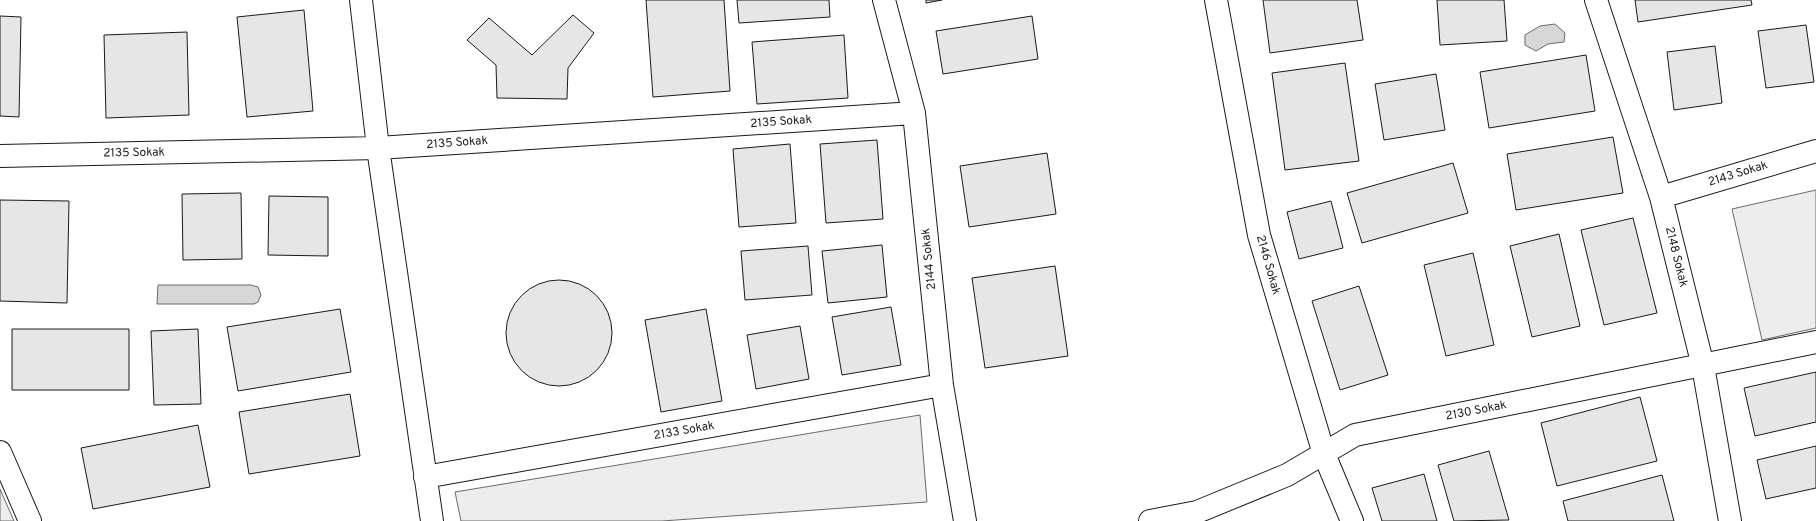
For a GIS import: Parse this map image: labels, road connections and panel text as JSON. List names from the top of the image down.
{
  "streets": {
    "street": [
      "2135 Sokak",
      "2143 Sokak",
      "2148 Sokak",
      "2144 Sokak",
      "2146 Sokak",
      "2130 Sokak",
      "2133 Sokak"
    ]
  },
  "crossings": [
    ["2135 Sokak", "2144 Sokak"],
    ["2143 Sokak", "2148 Sokak"],
    ["2148 Sokak", "2130 Sokak"],
    ["2144 Sokak", "2133 Sokak"],
    ["2146 Sokak", "2130 Sokak"]
  ]
}
